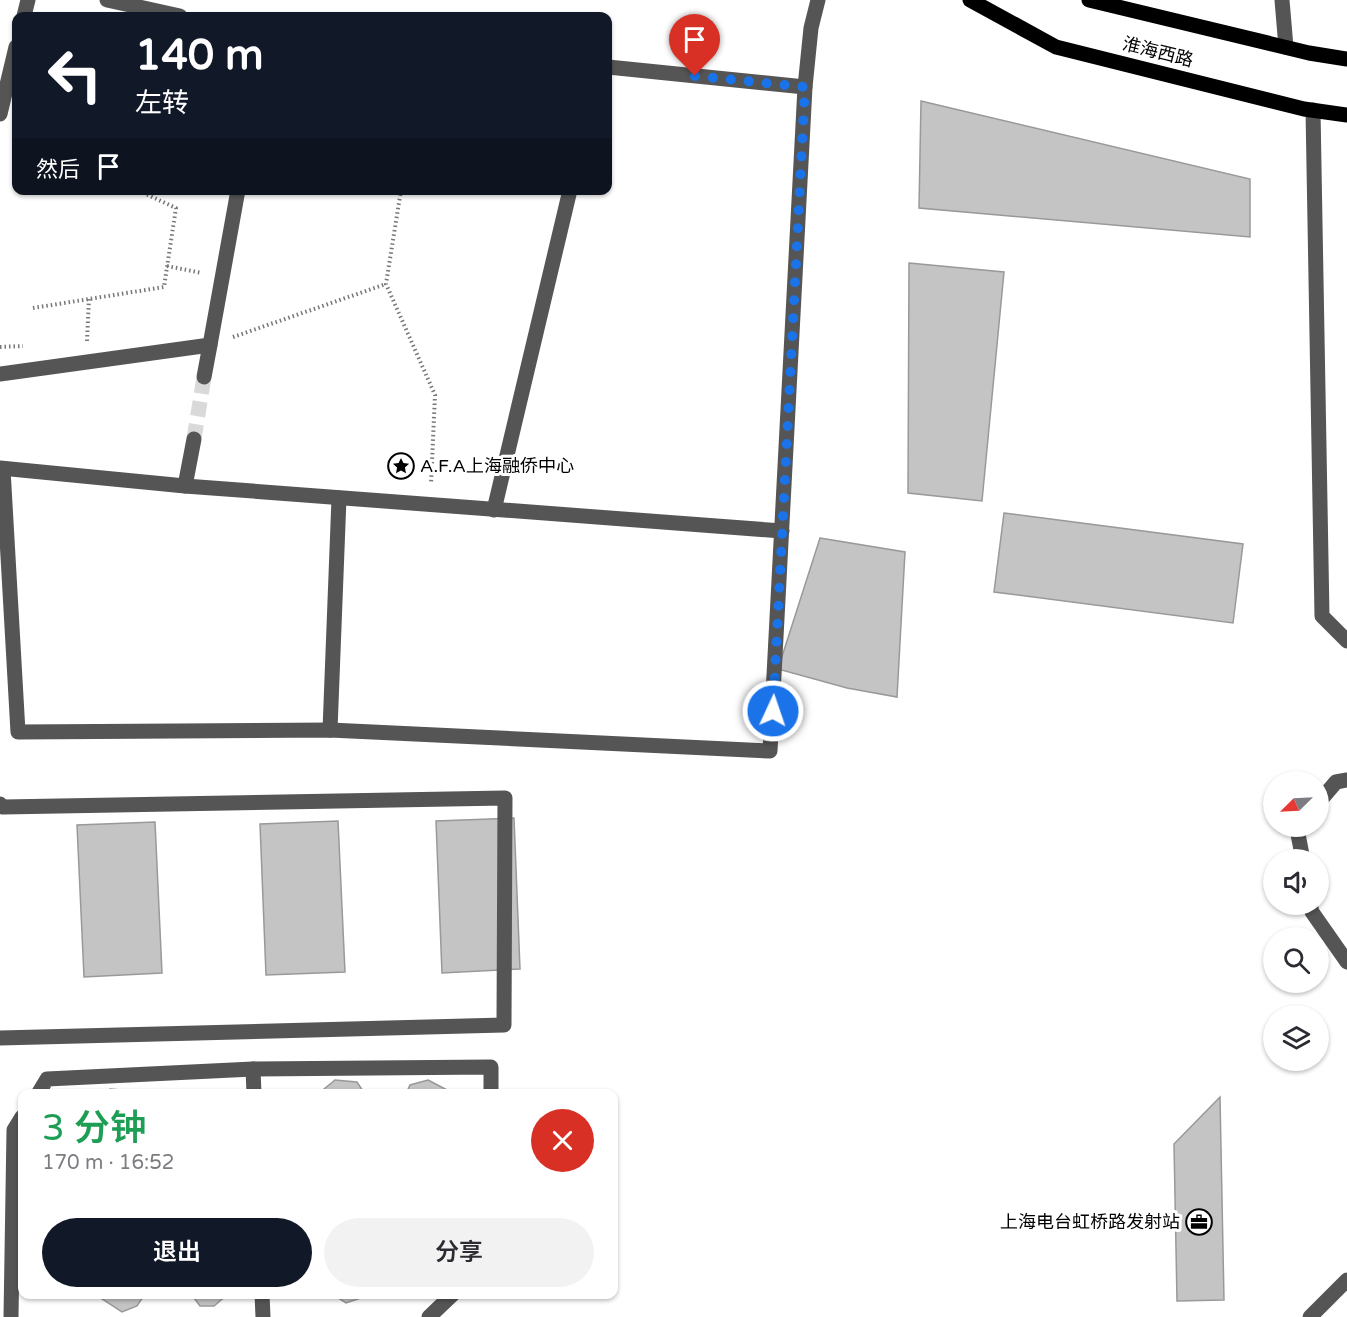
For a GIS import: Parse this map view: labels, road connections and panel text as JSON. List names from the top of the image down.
{
  "streets": {
    "main road": ["淮海西路"]
  },
  "places": {
    "place": ["A.F.A上海融侨中心"],
    "office": ["上海电台虹桥路发射站"]
  },
  "north": "bottom left",
  "page": {
    "turn": ["140 m", "左转"],
    "then": "然后",
    "heading": ["3 分钟", "170 m · 16:52"],
    "buttons": ["退出", "分享"]
  }
}
